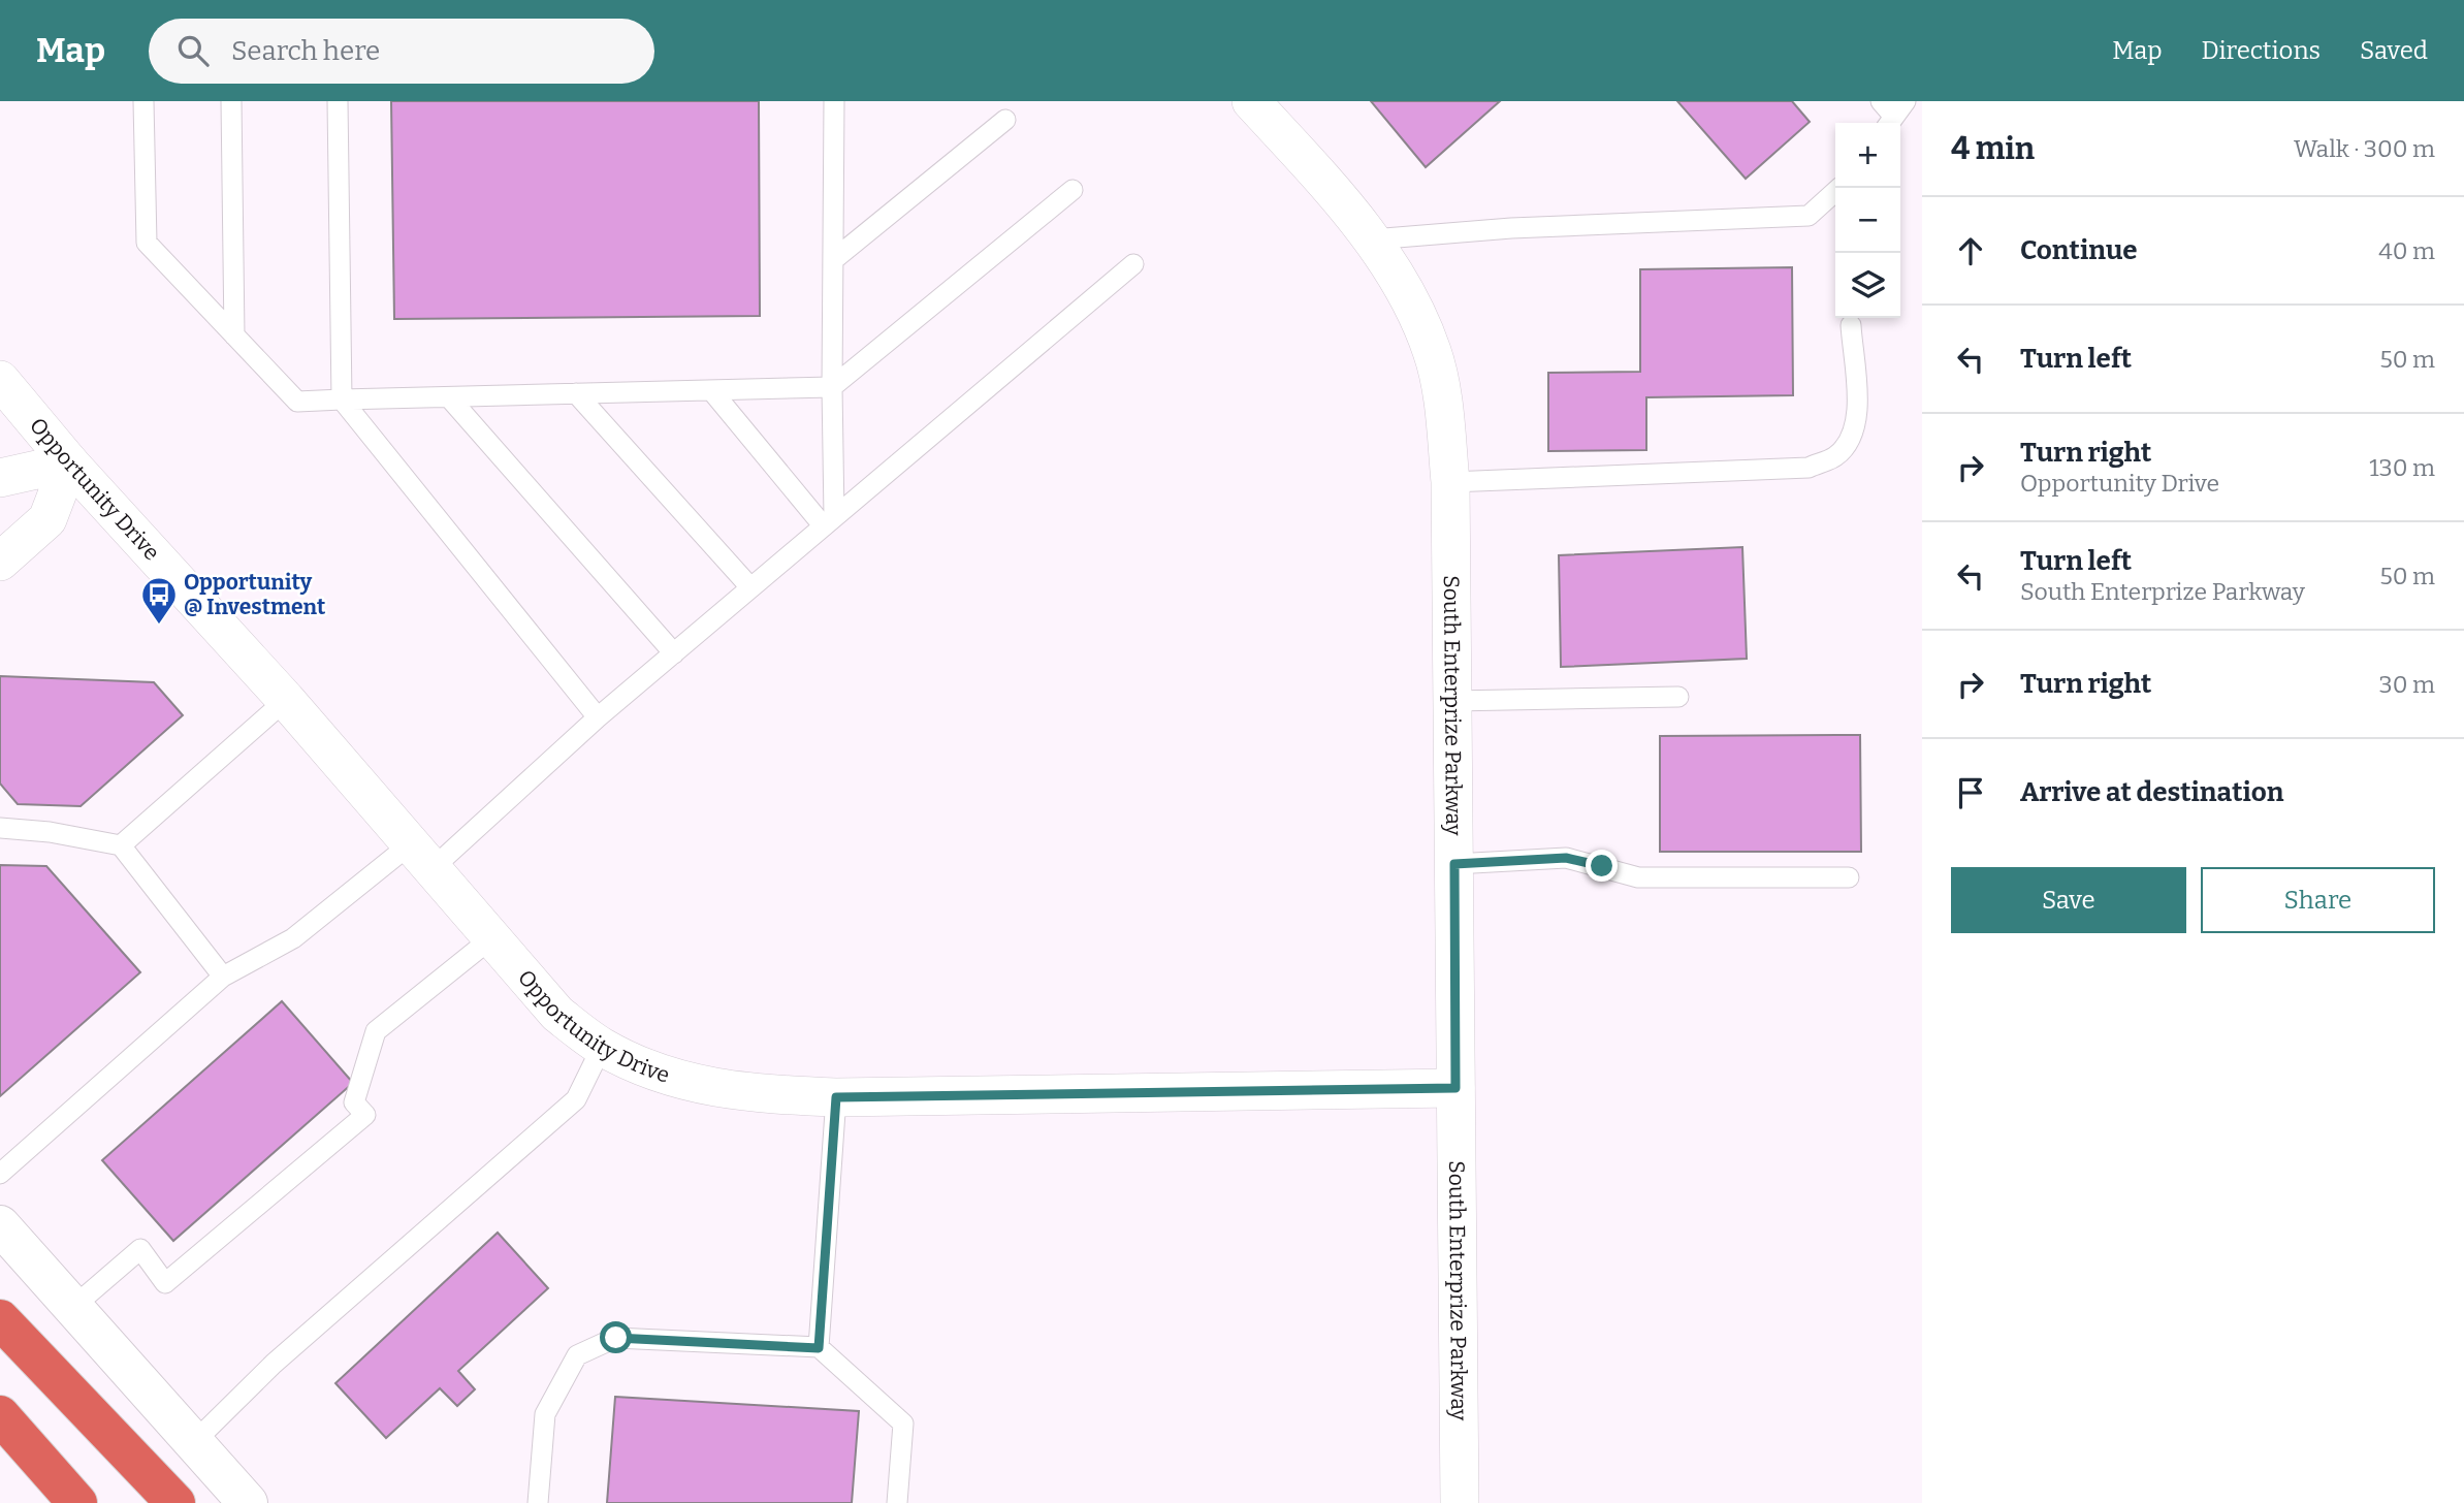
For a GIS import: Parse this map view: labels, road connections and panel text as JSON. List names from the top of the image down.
{
  "streets": {
    "street": ["Opportunity Drive", "South Enterprize Parkway"]
  },
  "crossings": [
    ["Opportunity Drive", "South Enterprize Parkway"]
  ],
  "places": {
    "bus stop": ["Opportunity @ Investment"]
  },
  "page": {
    "header": "Map",
    "search": "Search here",
    "nav": ["Map", "Directions", "Saved"],
    "heading": ["4 min", "Walk · 300 m"],
    "map_buttons": ["+", "−"],
    "list": [
      ["Continue", "40 m"],
      ["Turn left", "50 m"],
      ["Turn right", "Opportunity Drive", "130 m"],
      ["Turn left", "South Enterprize Parkway", "50 m"],
      ["Turn right", "30 m"],
      "Arrive at destination"
    ],
    "buttons": ["Save", "Share"]
  }
}
